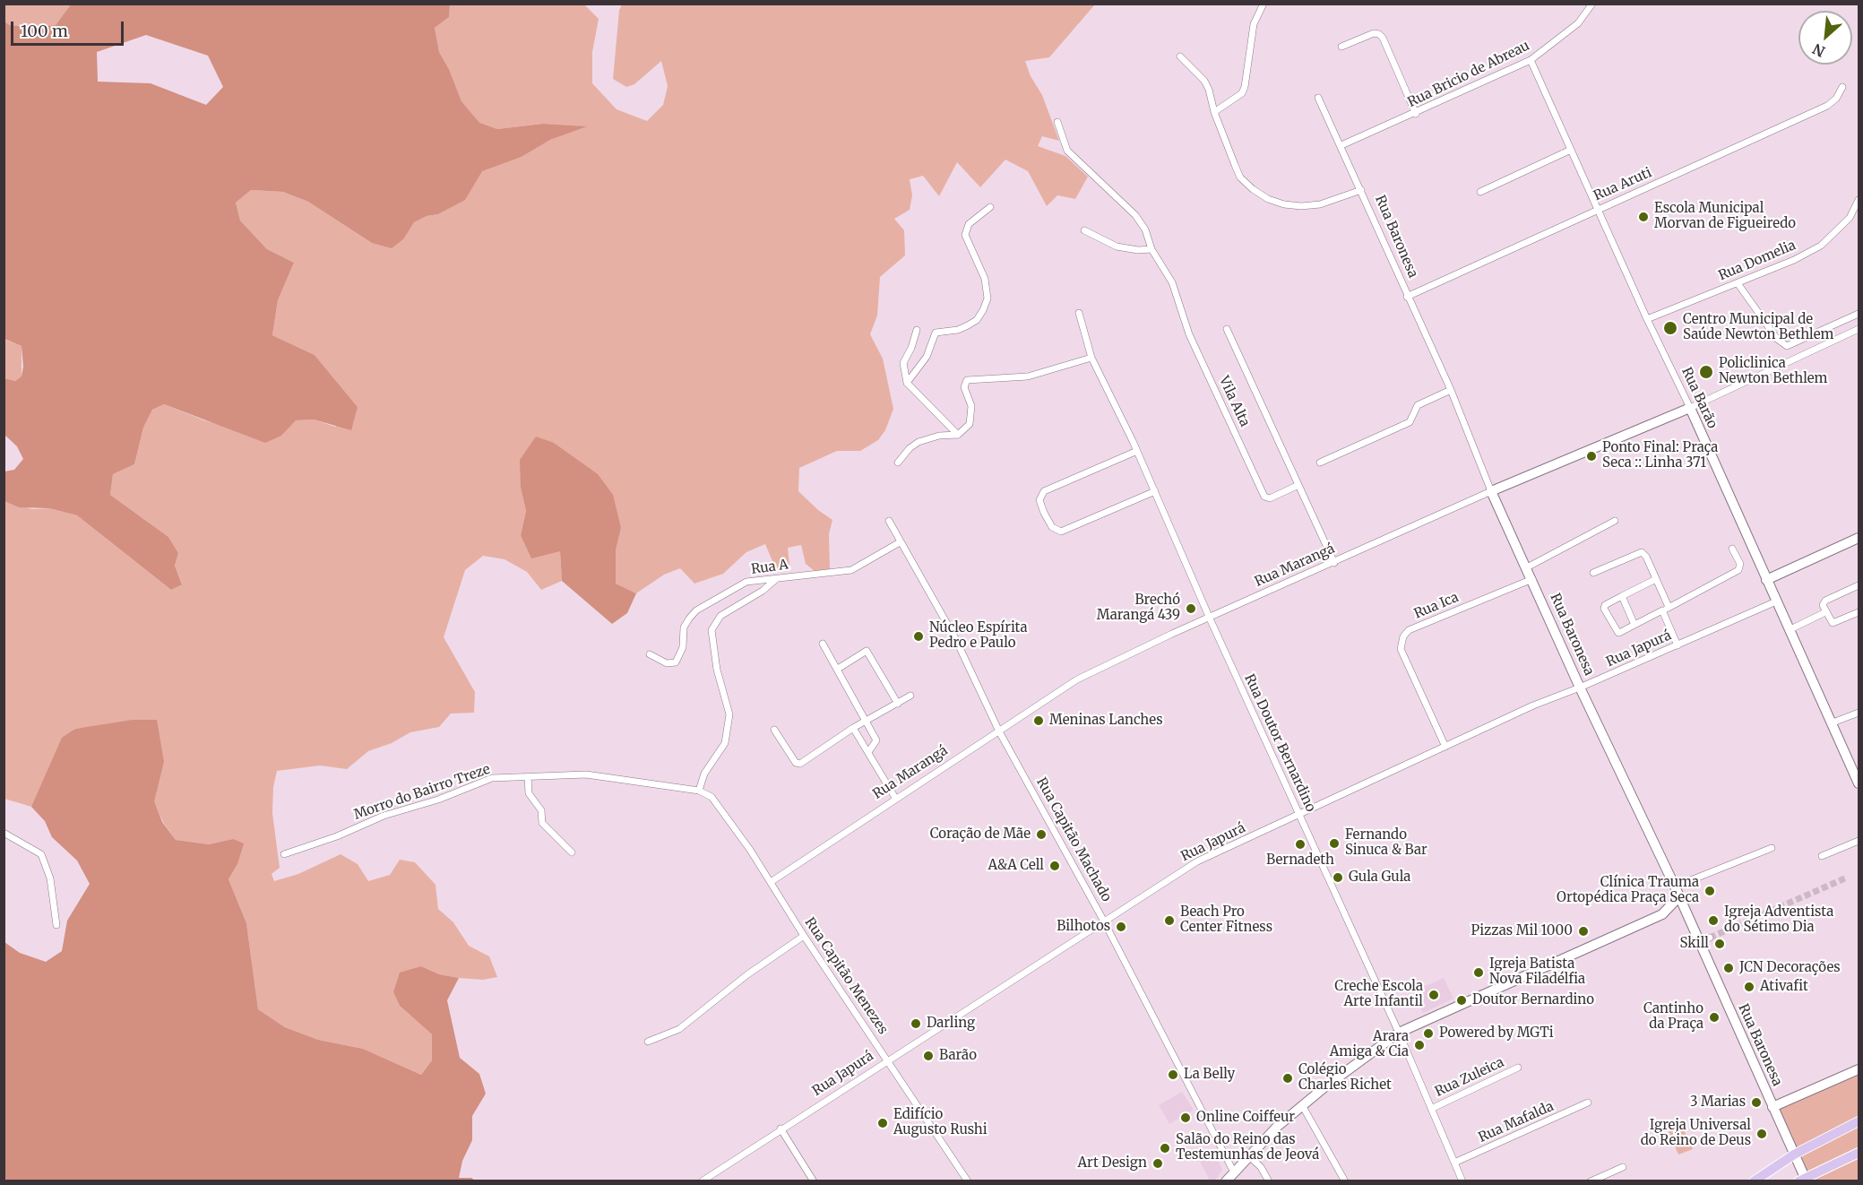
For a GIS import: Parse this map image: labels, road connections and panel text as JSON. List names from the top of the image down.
{
  "streets": {
    "street": [
      "Rua Bricio de Abreau",
      "Rua Aruti",
      "Rua Baronesa",
      "Rua Domelia",
      "Rua Barão",
      "Vila Alta",
      "Rua Marangá",
      "Rua A",
      "Rua Ica",
      "Rua Japurá",
      "Rua Doutor Bernardino",
      "Morro do Bairro Treze",
      "Rua Capitão Machado",
      "Rua Capitão Menezes",
      "Rua Zuleica",
      "Rua Mafalda"
    ]
  },
  "crossings": [
    ["Rua Bricio de Abreau", "Rua Baronesa"],
    ["Rua Bricio de Abreau", "Rua Barão"],
    ["Rua Aruti", "Rua Baronesa"],
    ["Rua Aruti", "Rua Barão"],
    ["Rua Baronesa", "Rua Marangá"],
    ["Rua Baronesa", "Rua Ica"],
    ["Rua Baronesa", "Rua Japurá"],
    ["Rua Domelia", "Rua Barão"],
    ["Rua Barão", "Rua Marangá"],
    ["Rua Barão", "Rua Japurá"],
    ["Vila Alta", "Rua Marangá"],
    ["Rua Marangá", "Rua Doutor Bernardino"],
    ["Rua Marangá", "Rua Capitão Machado"],
    ["Rua Marangá", "Rua Capitão Menezes"],
    ["Rua A", "Rua Capitão Machado"],
    ["Rua Ica", "Rua Japurá"],
    ["Rua Japurá", "Rua Doutor Bernardino"],
    ["Rua Japurá", "Rua Capitão Machado"],
    ["Rua Japurá", "Rua Capitão Menezes"],
    ["Rua Doutor Bernardino", "Rua Zuleica"],
    ["Rua Doutor Bernardino", "Rua Mafalda"],
    ["Morro do Bairro Treze", "Rua Capitão Menezes"]
  ],
  "places": [
    "Escola Municipal Morvan de Figueiredo",
    "Centro Municipal de Saúde Newton Bethlem",
    "Policlinica Newton Bethlem",
    "Ponto Final: Praça Seca :: Linha 371",
    "Brechó Marangá 439",
    "Núcleo Espírita Pedro e Paulo",
    "Meninas Lanches",
    "Coração de Mãe",
    "Fernando Sinuca & Bar",
    "Bernadeth",
    "A&A Cell",
    "Gula Gula",
    "Clínica Trauma Ortopédica Praça Seca",
    "Beach Pro Center Fitness",
    "Igreja Adventista do Sétimo Dia",
    "Bilhotos",
    "Pizzas Mil 1000",
    "Skill",
    "JCN Decorações",
    "Igreja Batista Nova Filadélfia",
    "Ativafit",
    "Creche Escola Arte Infantil",
    "Doutor Bernardino",
    "Cantinho da Praça",
    "Darling",
    "Powered by MGTi",
    "Arara Amiga & Cia",
    "Barão",
    "La Belly",
    "Colégio Charles Richet",
    "3 Marias",
    "Online Coiffeur",
    "Edifício Augusto Rushi",
    "Igreja Universal do Reino de Deus",
    "Salão do Reino das Testemunhas de Jeová",
    "Art Design"
  ],
  "scale_bar": "100 m",
  "north": "bottom left"
}
